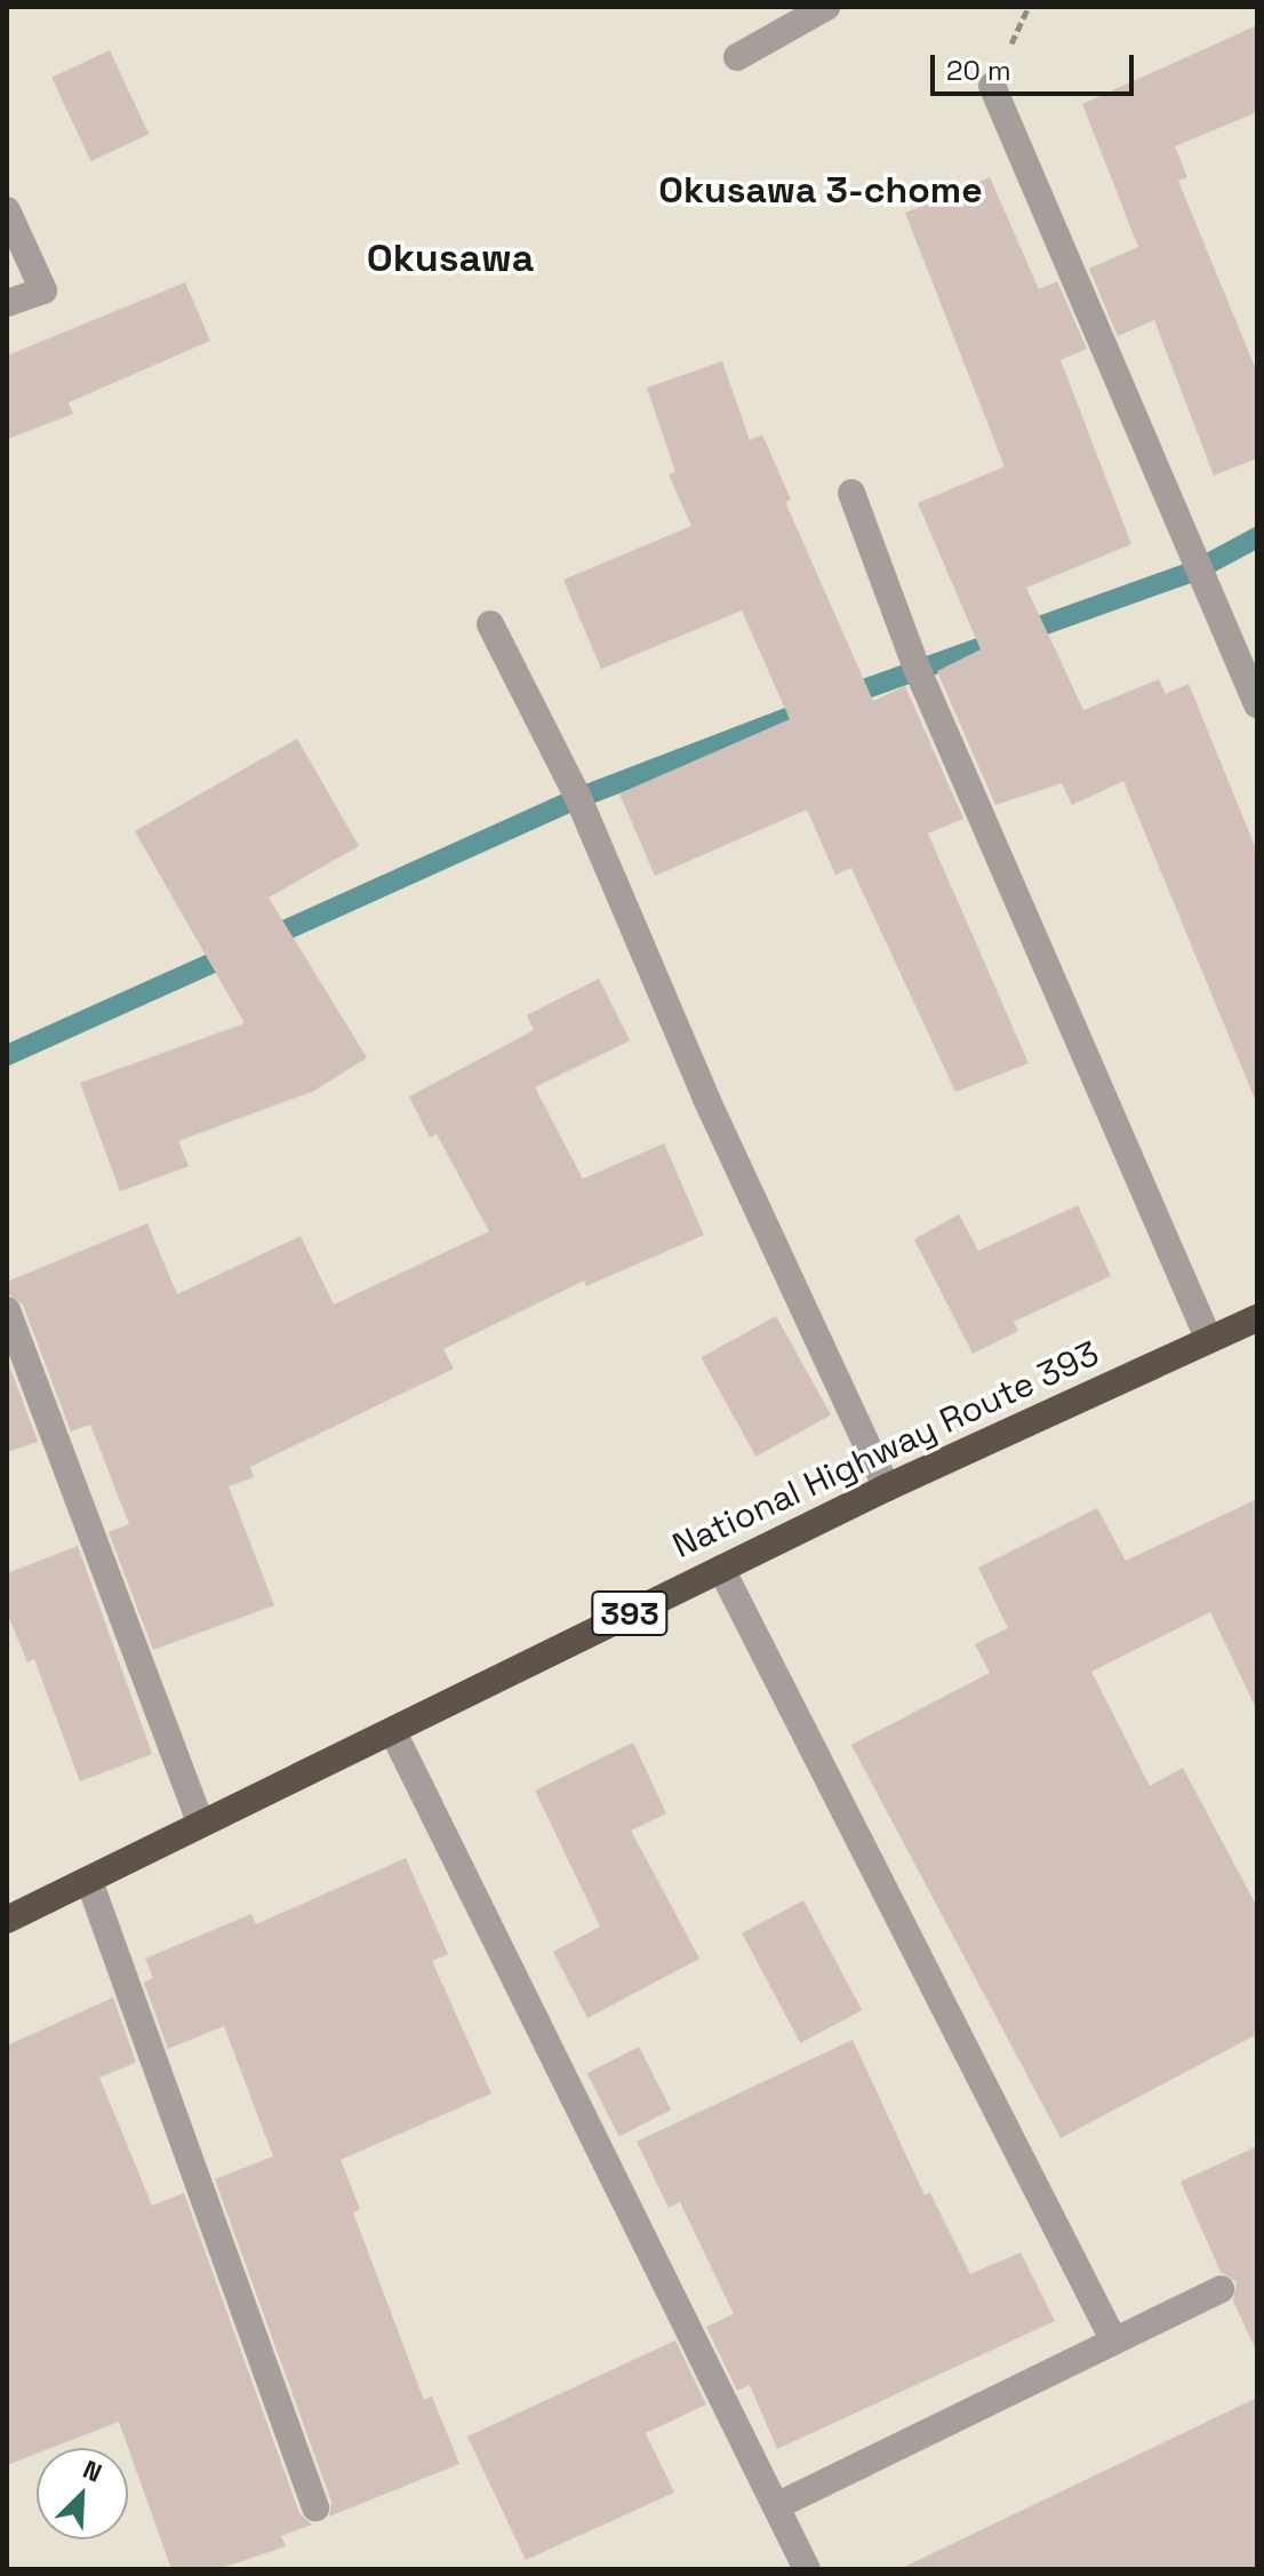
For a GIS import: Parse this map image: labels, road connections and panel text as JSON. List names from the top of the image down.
{
  "streets": {
    "highway": ["National Highway Route 393", "393"]
  },
  "districts": ["Okusawa 3-chome", "Okusawa"],
  "scale_bar": "20 m",
  "north": "top right"
}
